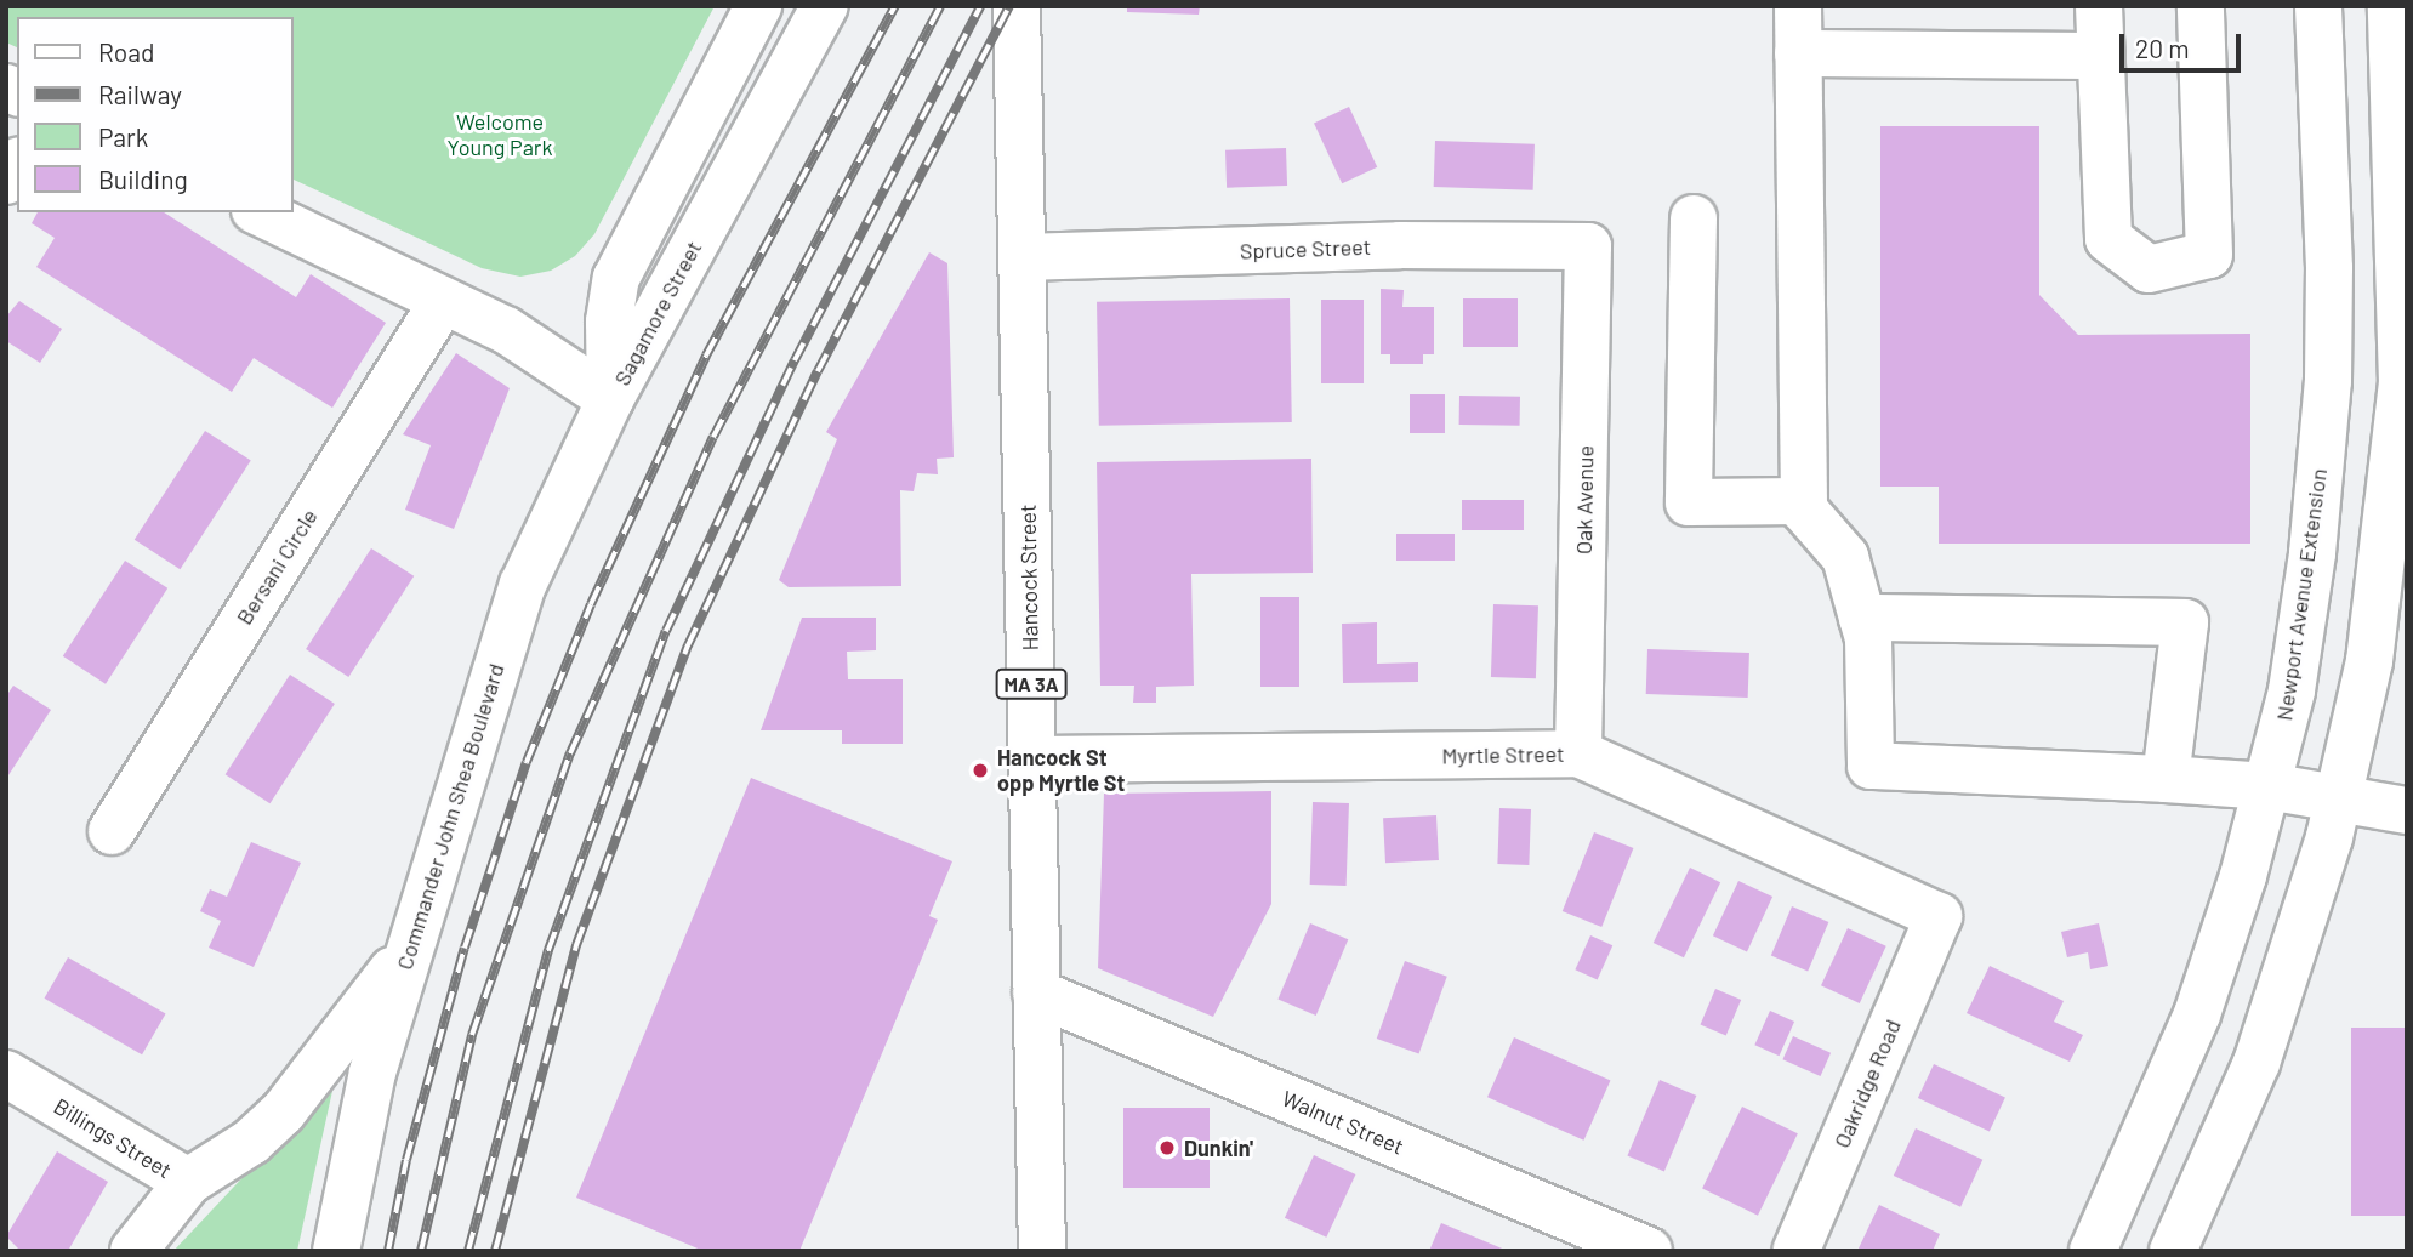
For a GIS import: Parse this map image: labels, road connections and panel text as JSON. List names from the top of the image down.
{
  "streets": {
    "street": [
      "Spruce Street",
      "Sagamore Street",
      "Oak Avenue",
      "Bersani Circle",
      "Hancock Street",
      "Newport Avenue Extension",
      "MA 3A",
      "Myrtle Street",
      "Commander John Shea Boulevard",
      "Oakridge Road",
      "Walnut Street",
      "Billings Street"
    ]
  },
  "crossings": [
    ["Spruce Street", "Oak Avenue"],
    ["Spruce Street", "Hancock Street"],
    ["Sagamore Street", "Bersani Circle"],
    ["Sagamore Street", "Commander John Shea Boulevard"],
    ["Oak Avenue", "Myrtle Street"],
    ["Hancock Street", "Myrtle Street"],
    ["Hancock Street", "Walnut Street"],
    ["Myrtle Street", "Oakridge Road"]
  ],
  "parks": ["Welcome Young Park"],
  "places": ["Hancock St opp Myrtle St", "Dunkin'"],
  "legend": [
    "Road",
    "Railway",
    "Park",
    "Building"
  ],
  "scale_bar": "20 m"
}
